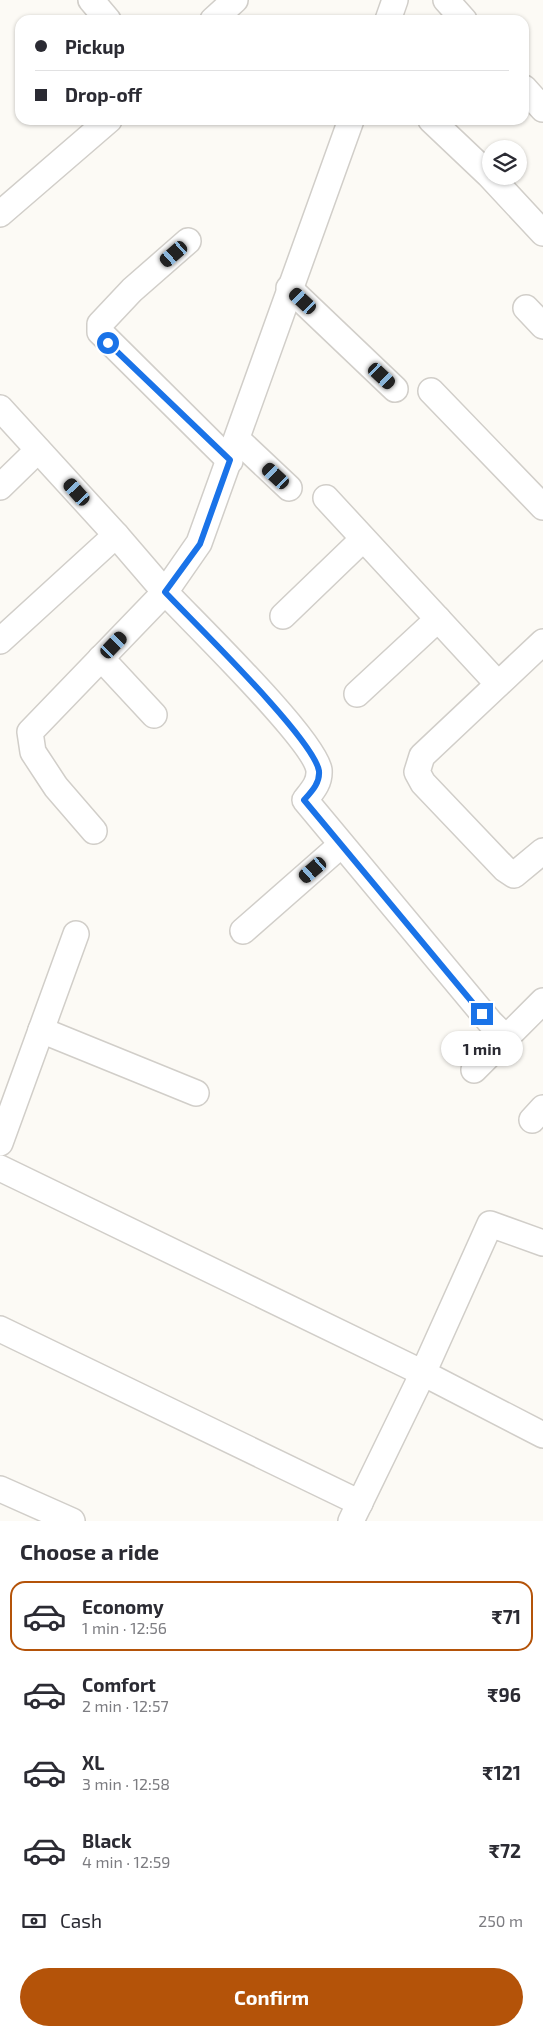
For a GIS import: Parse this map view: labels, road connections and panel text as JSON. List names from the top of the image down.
{
  "page": {
    "banner": ["Pickup", "Drop-off"],
    "bubble": "1 min",
    "heading": "Choose a ride",
    "list": [
      {
        "name": "Economy",
        "note": "1 min · 12:56",
        "value": "₹71"
      },
      {
        "name": "Comfort",
        "note": "2 min · 12:57",
        "value": "₹96"
      },
      {
        "name": "XL",
        "note": "3 min · 12:58",
        "value": "₹121"
      },
      {
        "name": "Black",
        "note": "4 min · 12:59",
        "value": "₹72"
      }
    ],
    "pay": ["Cash", "250 m"],
    "buttons": "Confirm"
  }
}
